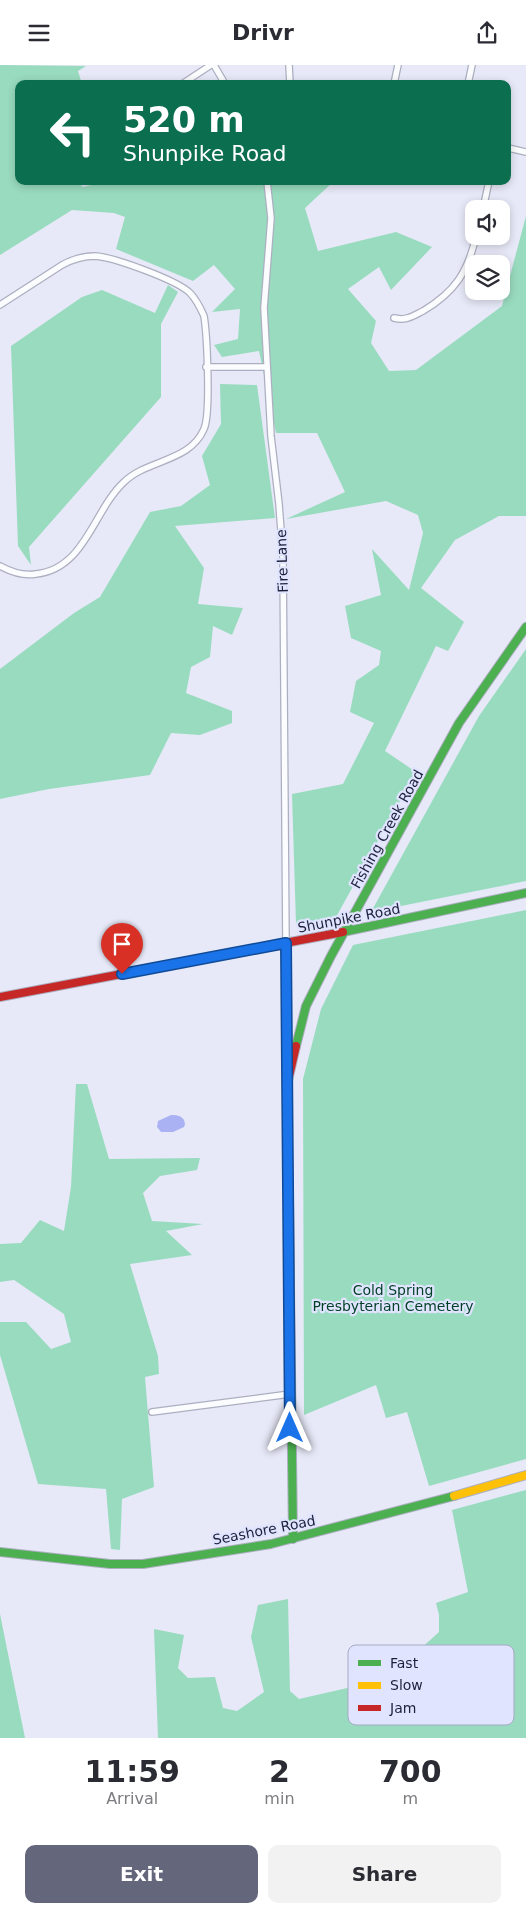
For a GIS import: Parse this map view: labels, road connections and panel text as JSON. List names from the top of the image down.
{
  "streets": {
    "street": [
      "Fire Lane",
      "Fishing Creek Road",
      "Shunpike Road",
      "Seashore Road"
    ]
  },
  "crossings": [
    ["Fire Lane", "Fishing Creek Road"],
    ["Fire Lane", "Shunpike Road"],
    ["Fishing Creek Road", "Shunpike Road"],
    ["Fishing Creek Road", "Seashore Road"]
  ],
  "parks": ["Cold Spring Presbyterian Cemetery"],
  "legend": ["Fast", "Slow", "Jam"],
  "page": {
    "header": "Drivr",
    "turn": ["520 m", "Shunpike Road"],
    "eta": [
      "11:59",
      "Arrival",
      "2",
      "min",
      "700",
      "m"
    ],
    "buttons": ["Exit", "Share"]
  }
}
